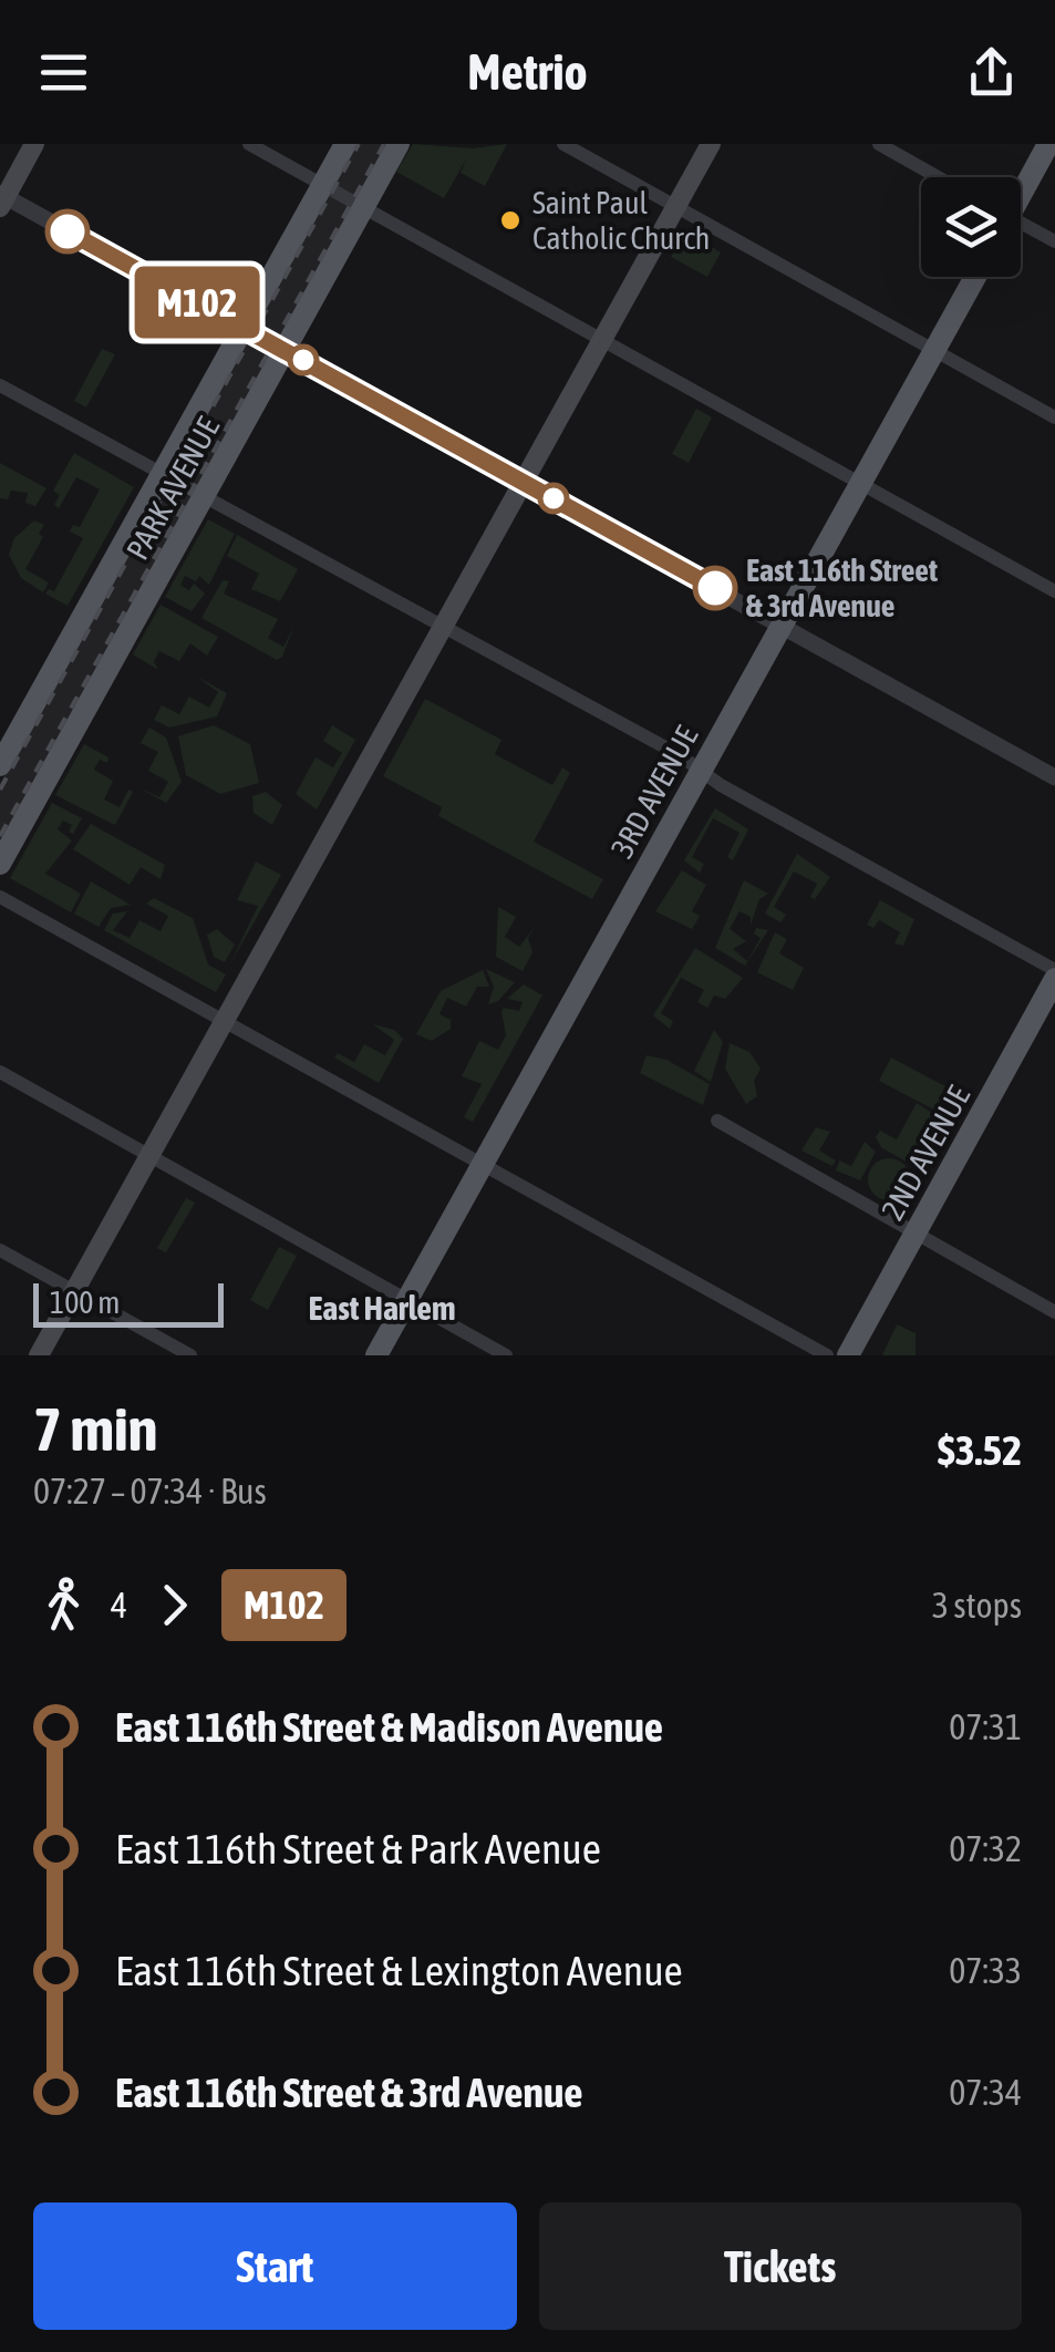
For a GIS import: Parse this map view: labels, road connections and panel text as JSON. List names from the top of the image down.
{
  "streets": {
    "main road": ["PARK AVENUE", "3RD AVENUE", "2ND AVENUE"]
  },
  "districts": ["East Harlem"],
  "places": ["Saint Paul Catholic Church", "East 116th Street & 3rd Avenue"],
  "lines": ["bus line M102"],
  "scale_bar": "100 m",
  "page": {
    "header": "Metrio",
    "on_map": "M102",
    "scale": "100 m",
    "heading": ["7 min", "07:27 – 07:34 · Bus", "$3.52"],
    "legs": ["4", "M102", "3 stops"],
    "list": [
      {
        "name": "East 116th Street & Madison Avenue",
        "value": "07:31"
      },
      {
        "name": "East 116th Street & Park Avenue",
        "value": "07:32"
      },
      {
        "name": "East 116th Street & Lexington Avenue",
        "value": "07:33"
      },
      {
        "name": "East 116th Street & 3rd Avenue",
        "value": "07:34"
      }
    ],
    "buttons": ["Start", "Tickets"]
  }
}
